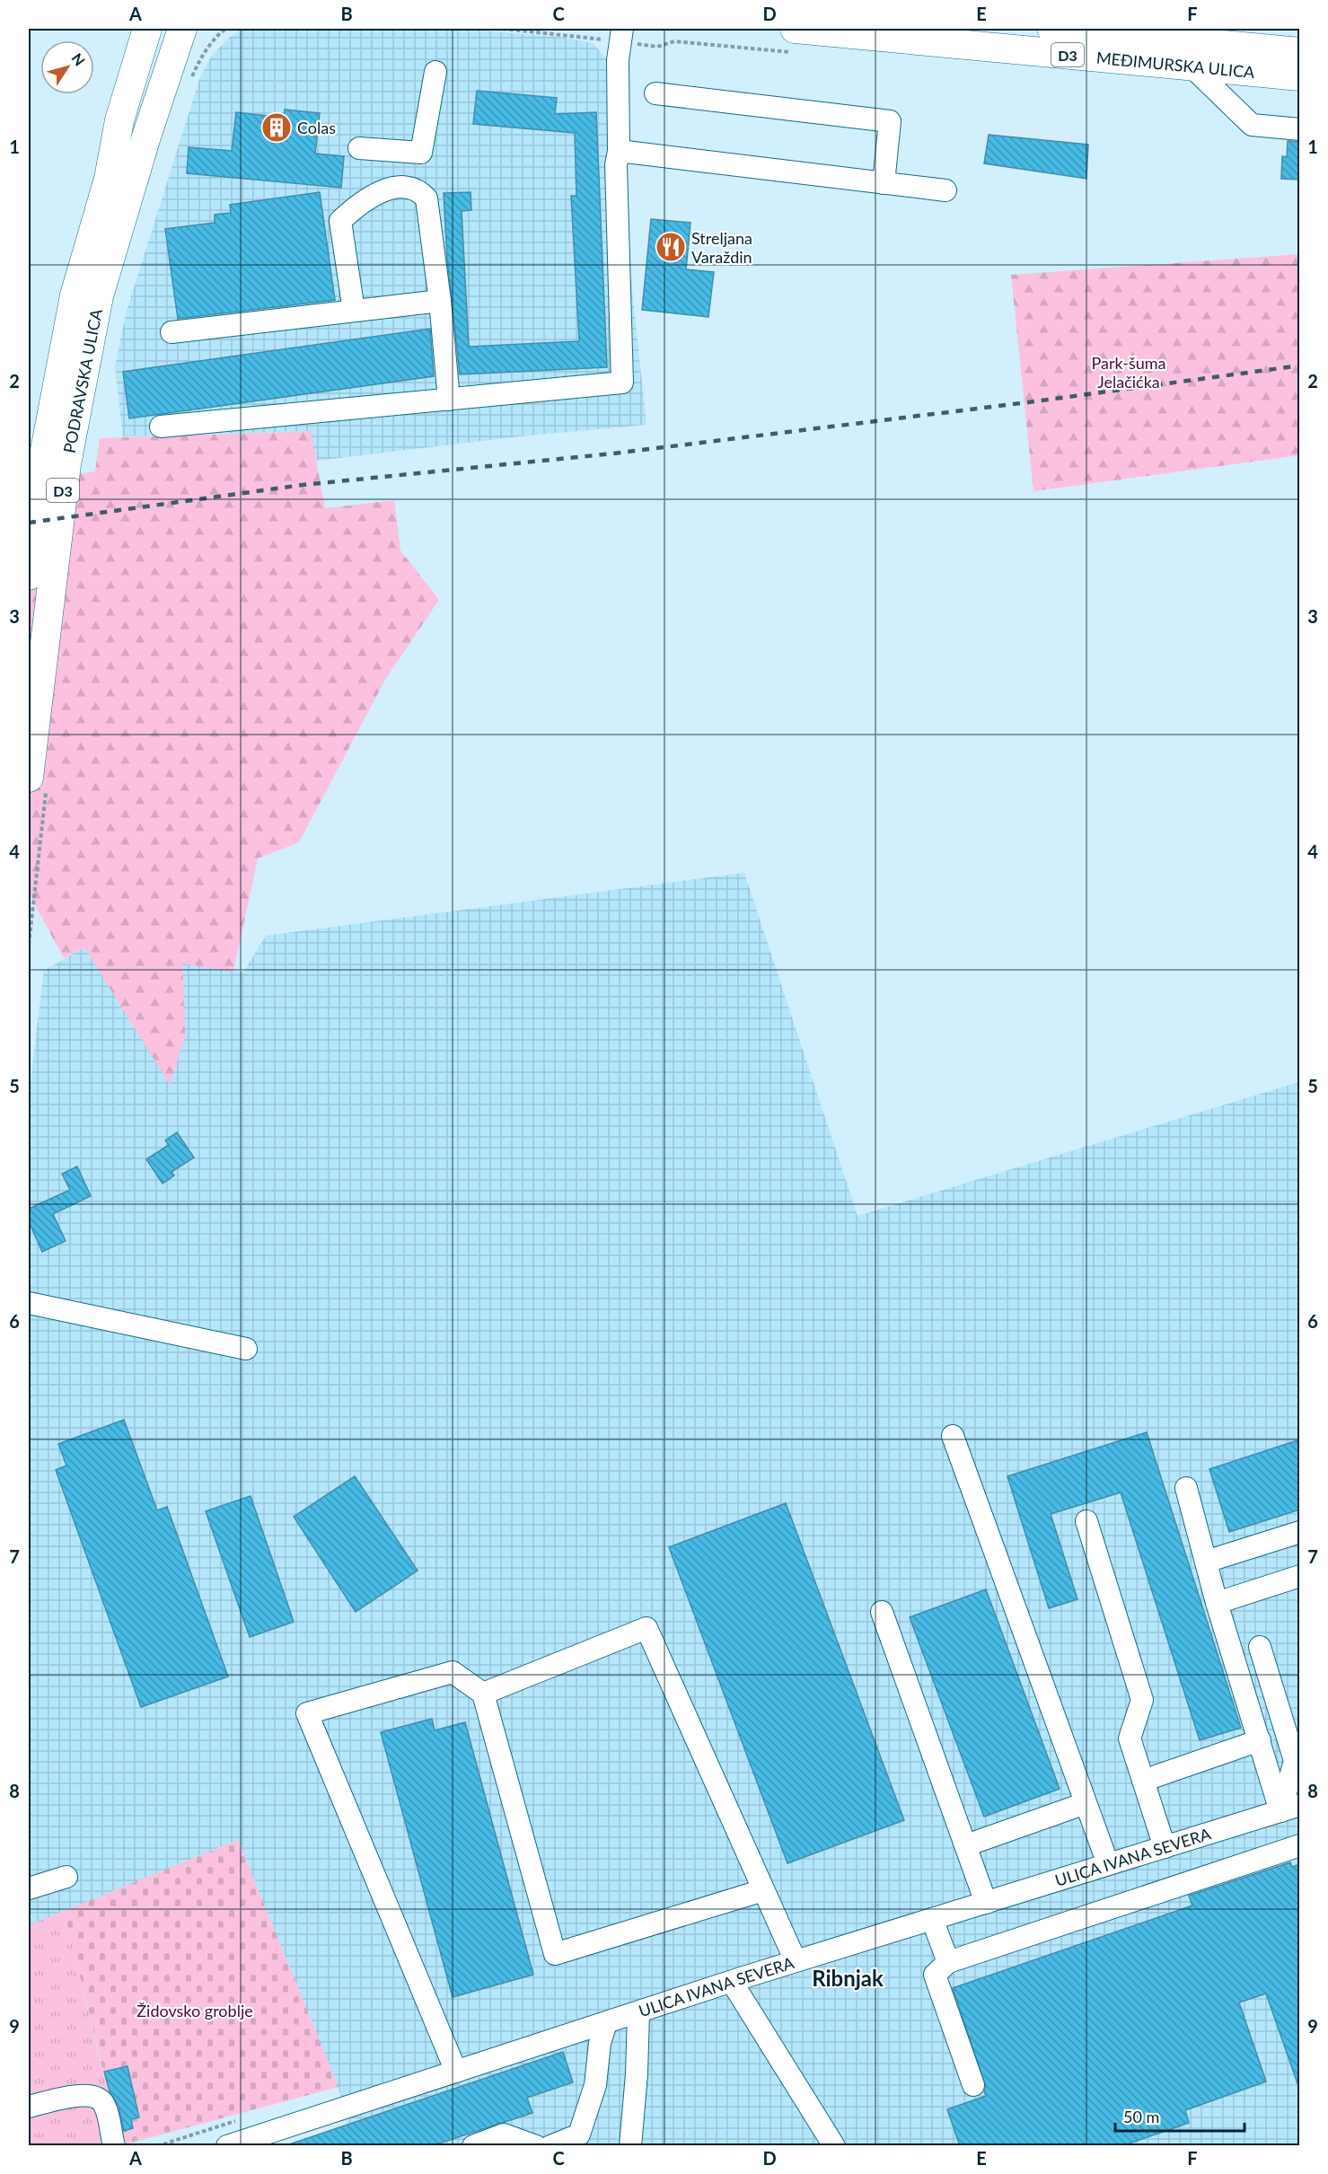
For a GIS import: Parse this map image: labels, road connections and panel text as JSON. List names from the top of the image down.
{
  "streets": {
    "main road": ["D3", "MEĐIMURSKA ULICA", "PODRAVSKA ULICA"],
    "street": ["ULICA IVANA SEVERA"]
  },
  "crossings": [
    ["D3", "PODRAVSKA ULICA"]
  ],
  "districts": ["Ribnjak"],
  "parks": ["Park-šuma Jelačićka", "Židovsko groblje"],
  "places": {
    "building": ["Colas"],
    "restaurant": ["Streljana Varaždin"]
  },
  "scale_bar": "50 m",
  "north": "top right",
  "grid": {
    "columns": [
      "A",
      "B",
      "C",
      "D",
      "E",
      "F"
    ],
    "rows": [
      "1",
      "2",
      "3",
      "4",
      "5",
      "6",
      "7",
      "8",
      "9"
    ]
  }
}
